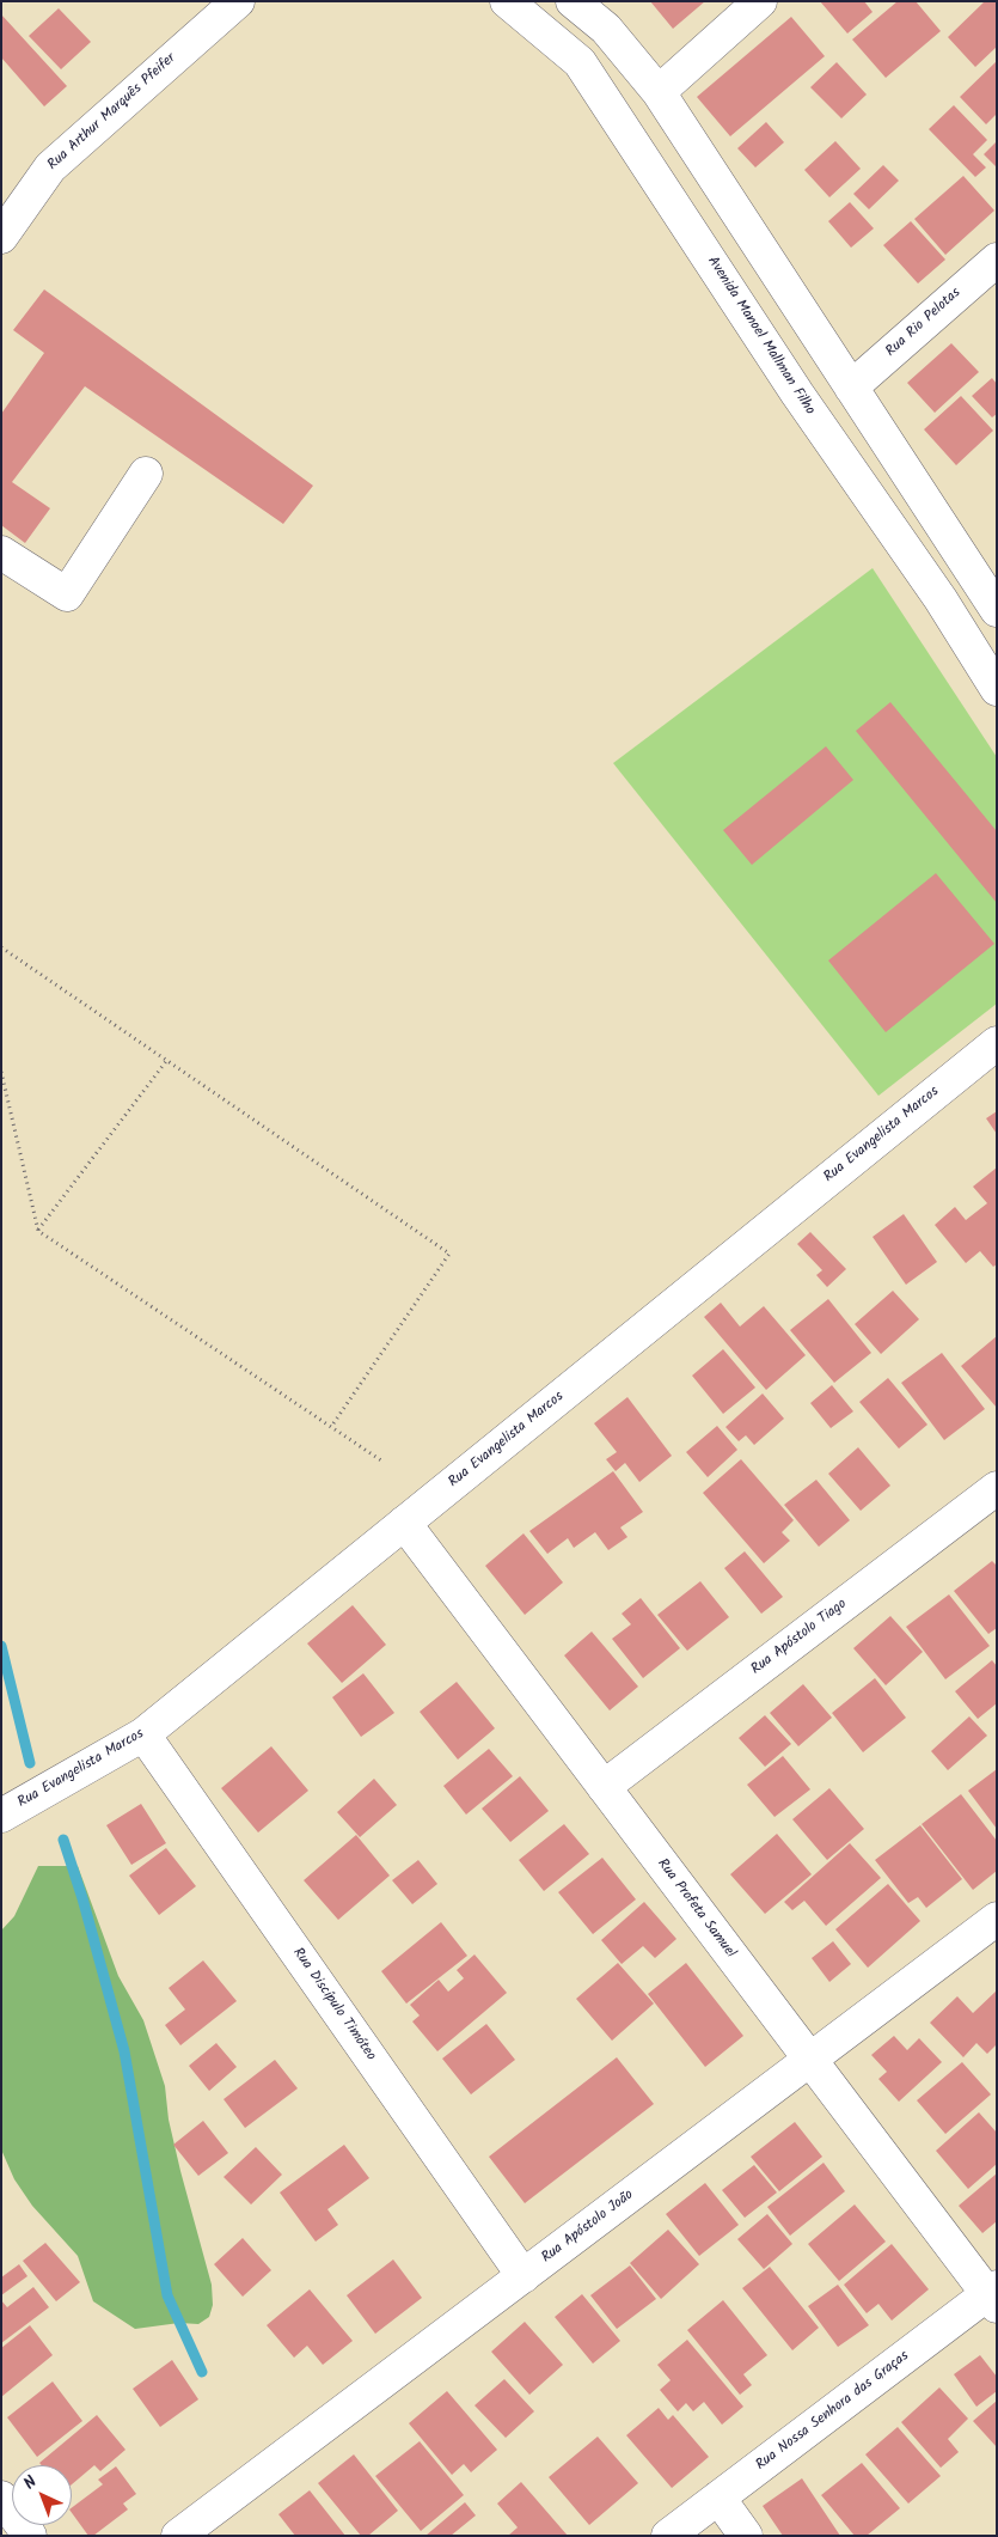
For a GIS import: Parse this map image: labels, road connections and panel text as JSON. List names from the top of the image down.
{
  "streets": {
    "street": [
      "Rua Arthur Marquês Pfeifer",
      "Rua Rio Pelotas",
      "Avenida Manoel Mallman Filho",
      "Rua Evangelista Marcos",
      "Rua Apóstolo Tiago",
      "Rua Profeta Samuel",
      "Rua Discípulo Timóteo",
      "Rua Apóstolo João",
      "Rua Nossa Senhora das Graças"
    ]
  },
  "crossings": [
    ["Rua Evangelista Marcos", "Rua Profeta Samuel"],
    ["Rua Evangelista Marcos", "Rua Discípulo Timóteo"],
    ["Rua Apóstolo Tiago", "Rua Profeta Samuel"],
    ["Rua Profeta Samuel", "Rua Apóstolo João"],
    ["Rua Profeta Samuel", "Rua Nossa Senhora das Graças"],
    ["Rua Discípulo Timóteo", "Rua Apóstolo João"]
  ],
  "north": "top left"
}
